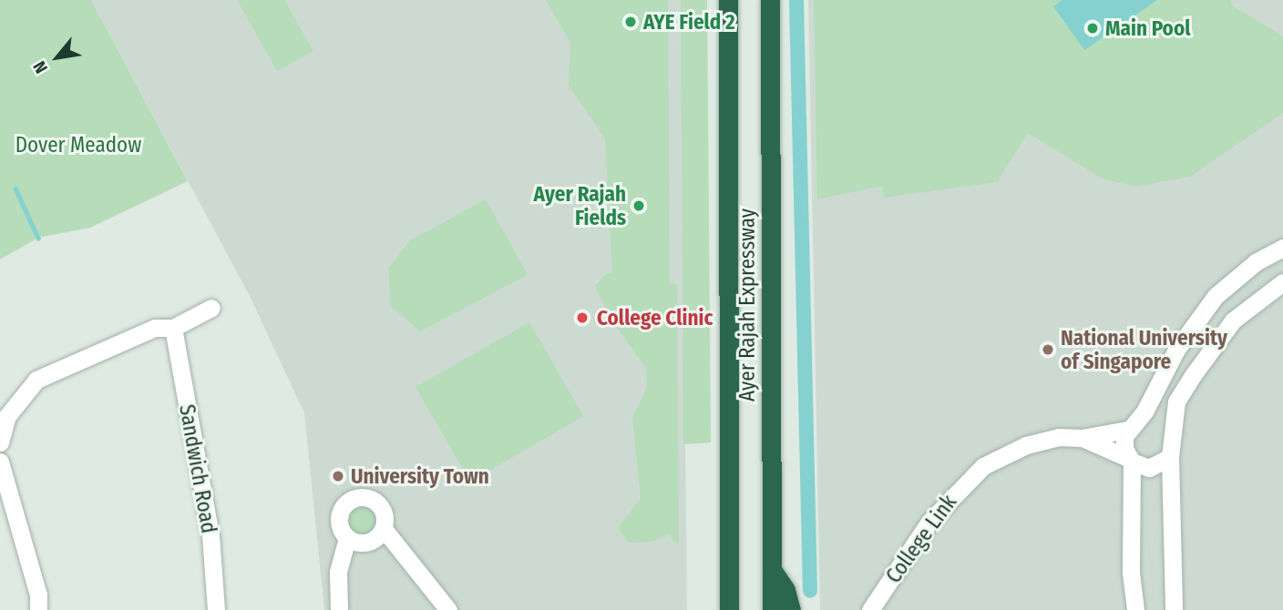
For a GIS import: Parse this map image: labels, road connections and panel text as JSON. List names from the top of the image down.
{
  "streets": {
    "highway": ["Ayer Rajah Expressway"],
    "street": ["Sandwich Road", "College Link"]
  },
  "parks": ["Dover Meadow"],
  "places": [
    "AYE Field 2",
    "Main Pool",
    "Ayer Rajah Fields",
    "College Clinic",
    "National University of Singapore",
    "University Town"
  ],
  "north": "bottom left"
}
